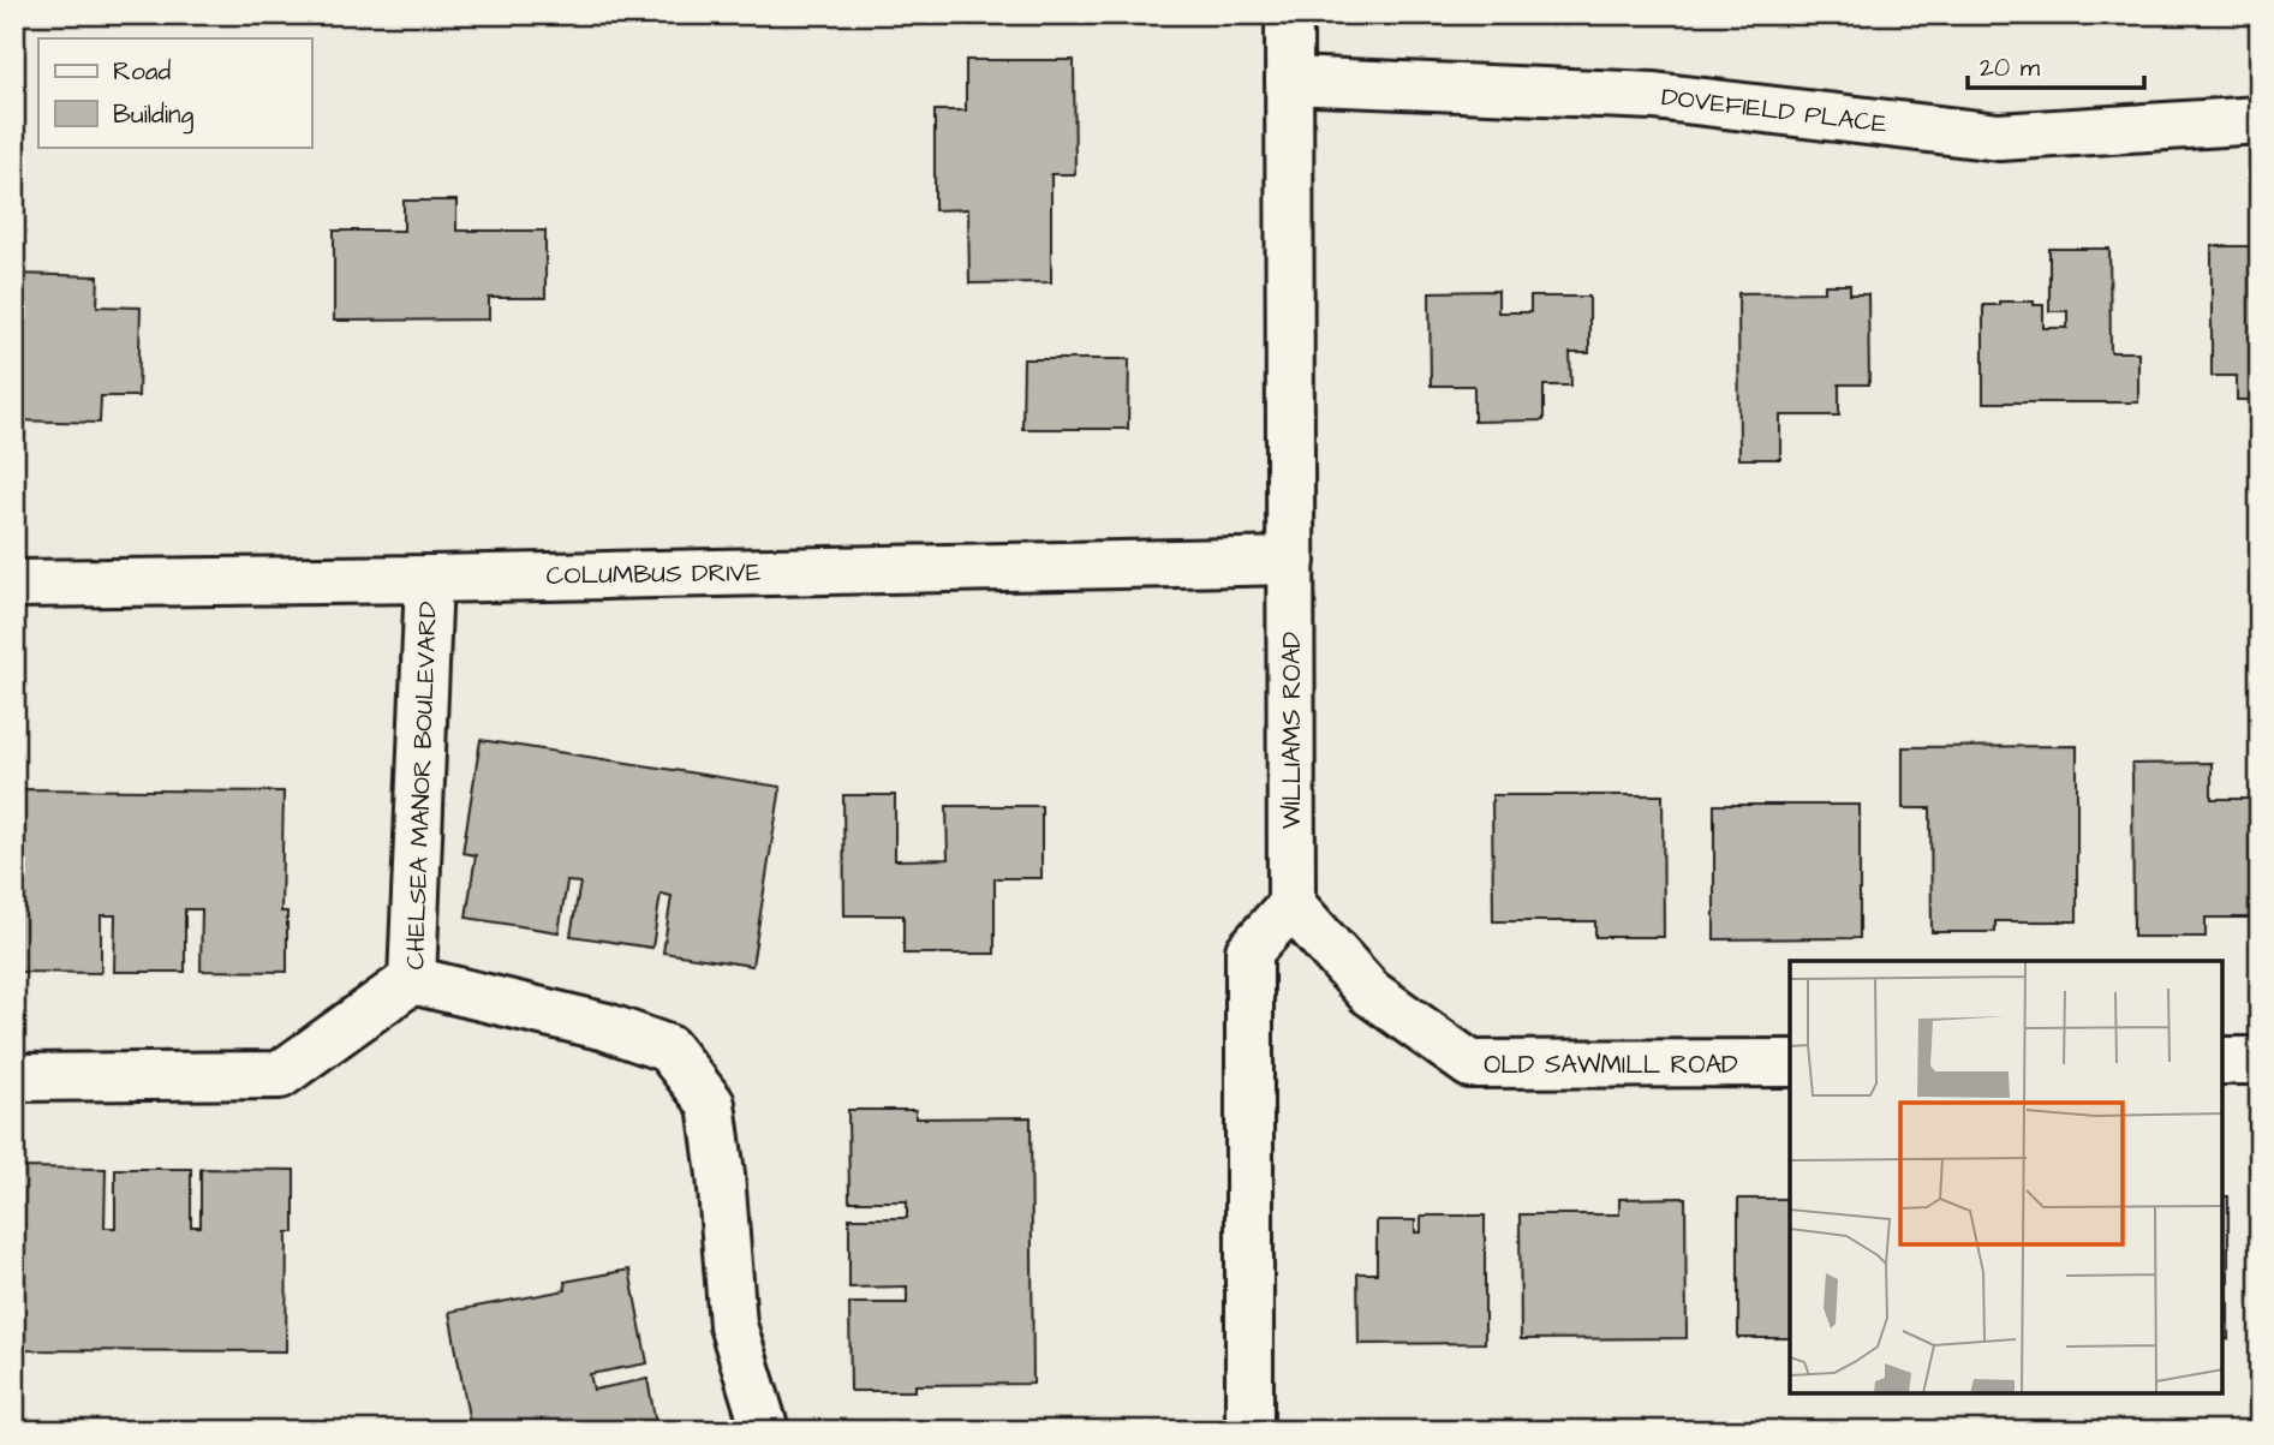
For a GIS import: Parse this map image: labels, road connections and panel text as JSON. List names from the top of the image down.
{
  "streets": {
    "street": [
      "DOVEFIELD PLACE",
      "COLUMBUS DRIVE",
      "WILLIAMS ROAD",
      "CHELSEA MANOR BOULEVARD",
      "OLD SAWMILL ROAD"
    ]
  },
  "crossings": [
    ["DOVEFIELD PLACE", "WILLIAMS ROAD"],
    ["COLUMBUS DRIVE", "WILLIAMS ROAD"],
    ["COLUMBUS DRIVE", "CHELSEA MANOR BOULEVARD"],
    ["WILLIAMS ROAD", "OLD SAWMILL ROAD"]
  ],
  "legend": ["Road", "Building"],
  "scale_bar": "20 m"
}
